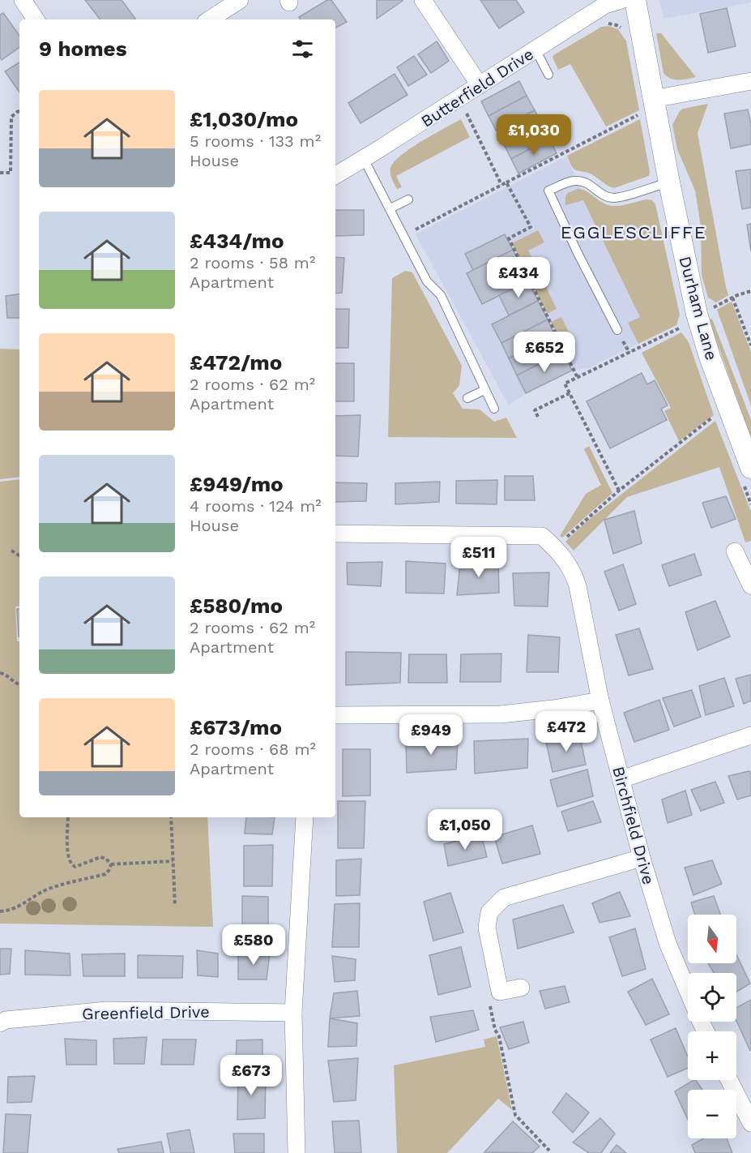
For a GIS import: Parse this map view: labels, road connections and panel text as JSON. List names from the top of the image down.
{
  "streets": {
    "street": [
      "Butterfield Drive",
      "Durham Lane",
      "Birchfield Drive",
      "Greenfield Drive"
    ]
  },
  "crossings": [
    ["Butterfield Drive", "Durham Lane"]
  ],
  "districts": ["EGGLESCLIFFE"],
  "north": "bottom",
  "page": {
    "heading": "9 homes",
    "list": [
      {
        "name": "£1,030/mo",
        "note": "5 rooms · 133 m² · House"
      },
      {
        "name": "£434/mo",
        "note": "2 rooms · 58 m² · Apartment"
      },
      {
        "name": "£472/mo",
        "note": "2 rooms · 62 m² · Apartment"
      },
      {
        "name": "£949/mo",
        "note": "4 rooms · 124 m² · House"
      },
      {
        "name": "£580/mo",
        "note": "2 rooms · 62 m² · Apartment"
      },
      {
        "name": "£673/mo",
        "note": "2 rooms · 68 m² · Apartment"
      }
    ],
    "price": [
      "£1,030",
      "£434",
      "£652",
      "£511",
      "£472",
      "£949",
      "£1,050",
      "£580",
      "£673"
    ],
    "map_buttons": ["+", "−"]
  }
}
